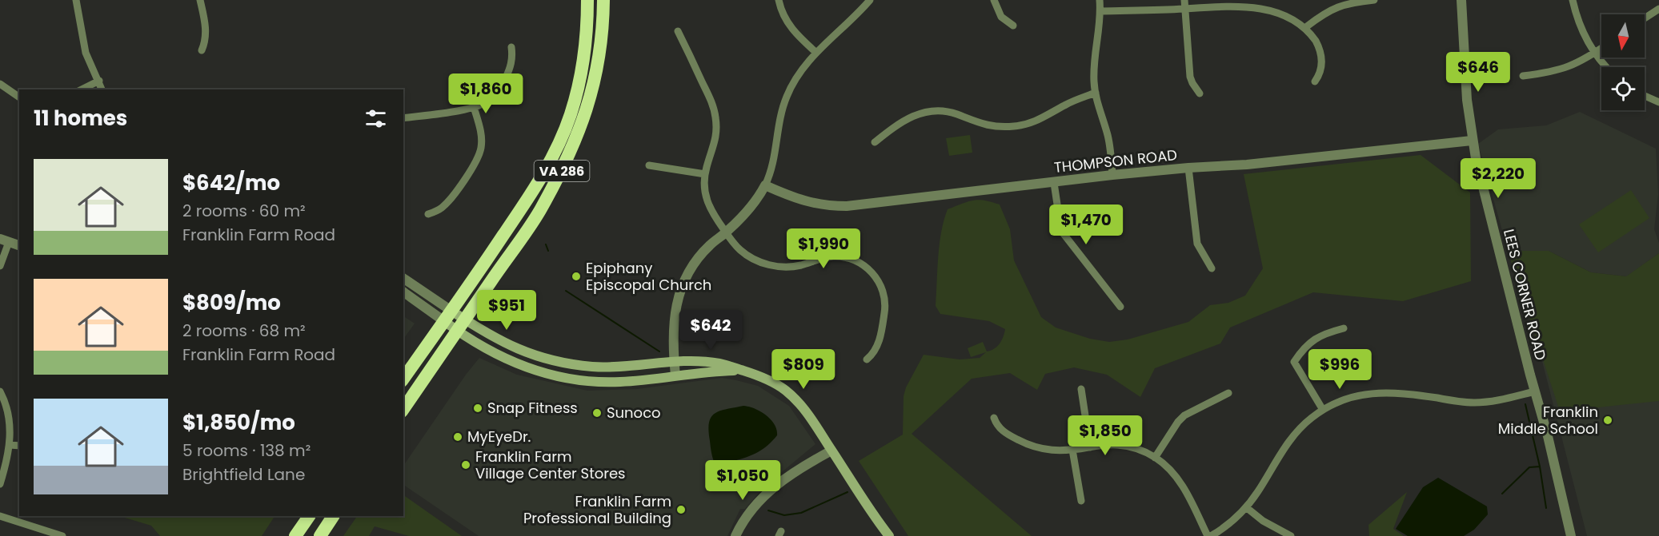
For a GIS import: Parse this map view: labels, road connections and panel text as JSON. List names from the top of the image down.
{
  "streets": {
    "highway": ["VA 286"],
    "street": ["THOMPSON ROAD", "LEES CORNER ROAD"]
  },
  "crossings": [
    ["THOMPSON ROAD", "LEES CORNER ROAD"]
  ],
  "places": [
    "Epiphany Episcopal Church",
    "Snap Fitness",
    "Sunoco",
    "Franklin Middle School",
    "MyEyeDr.",
    "Franklin Farm Village Center Stores",
    "Franklin Farm Professional Building"
  ],
  "north": "bottom",
  "page": {
    "price": [
      "$646",
      "$1,860",
      "$2,220",
      "$1,470",
      "$1,990",
      "$951",
      "$642",
      "$809",
      "$996",
      "$1,850",
      "$1,050"
    ],
    "heading": "11 homes",
    "list": [
      {
        "name": "$642/mo",
        "note": "2 rooms · 60 m² · Franklin Farm Road"
      },
      {
        "name": "$809/mo",
        "note": "2 rooms · 68 m² · Franklin Farm Road"
      },
      {
        "name": "$1,850/mo",
        "note": "5 rooms · 138 m² · Brightfield Lane"
      }
    ]
  }
}
